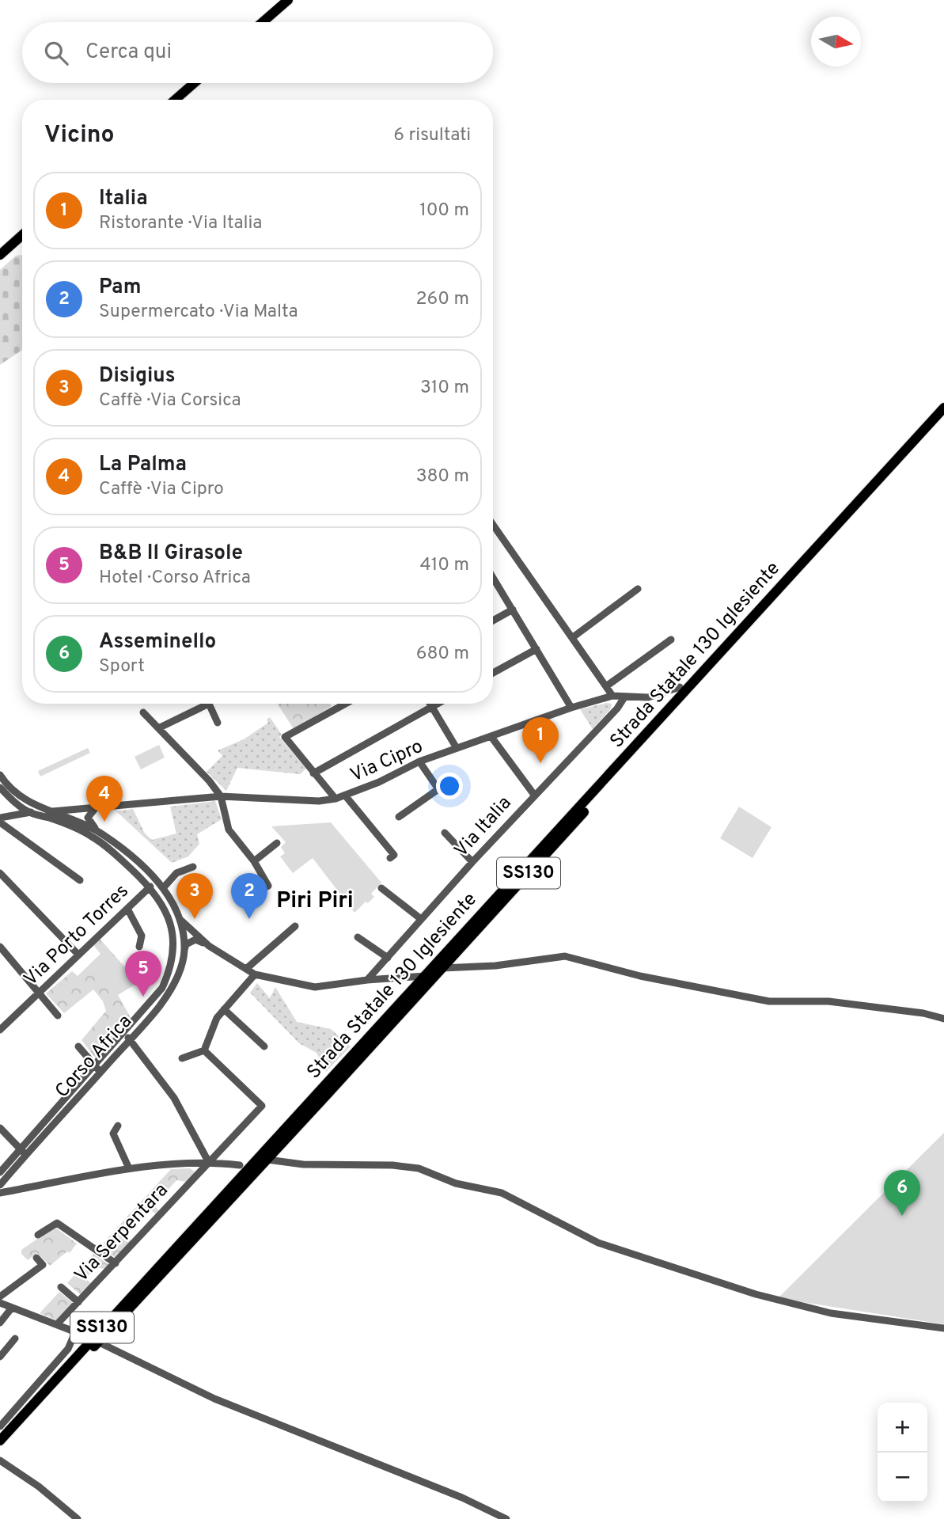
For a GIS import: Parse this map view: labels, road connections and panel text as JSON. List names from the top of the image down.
{
  "streets": {
    "main road": ["Strada Statale 130 Iglesiente", "SS130"],
    "street": [
      "Via Cipro",
      "Via Italia",
      "Via Porto Torres",
      "Corso Africa",
      "Via Serpentara"
    ]
  },
  "crossings": [
    ["Via Cipro", "Via Italia"],
    ["Via Cipro", "Corso Africa"],
    ["Via Porto Torres", "Corso Africa"]
  ],
  "districts": ["Piri Piri"],
  "north": "right",
  "page": {
    "search": "Cerca qui",
    "heading": ["Vicino", "6 risultati"],
    "list": [
      {
        "mark": "1",
        "name": "Italia",
        "note": "Ristorante · Via Italia",
        "value": "100 m"
      },
      {
        "mark": "2",
        "name": "Pam",
        "note": "Supermercato · Via Malta",
        "value": "260 m"
      },
      {
        "mark": "3",
        "name": "Disigius",
        "note": "Caffè · Via Corsica",
        "value": "310 m"
      },
      {
        "mark": "4",
        "name": "La Palma",
        "note": "Caffè · Via Cipro",
        "value": "380 m"
      },
      {
        "mark": "5",
        "name": "B&B Il Girasole",
        "note": "Hotel · Corso Africa",
        "value": "410 m"
      },
      {
        "mark": "6",
        "name": "Asseminello",
        "note": "Sport",
        "value": "680 m"
      }
    ],
    "pins": [
      "1",
      "4",
      "2",
      "3",
      "5",
      "6"
    ],
    "map_buttons": ["+", "−"]
  }
}
